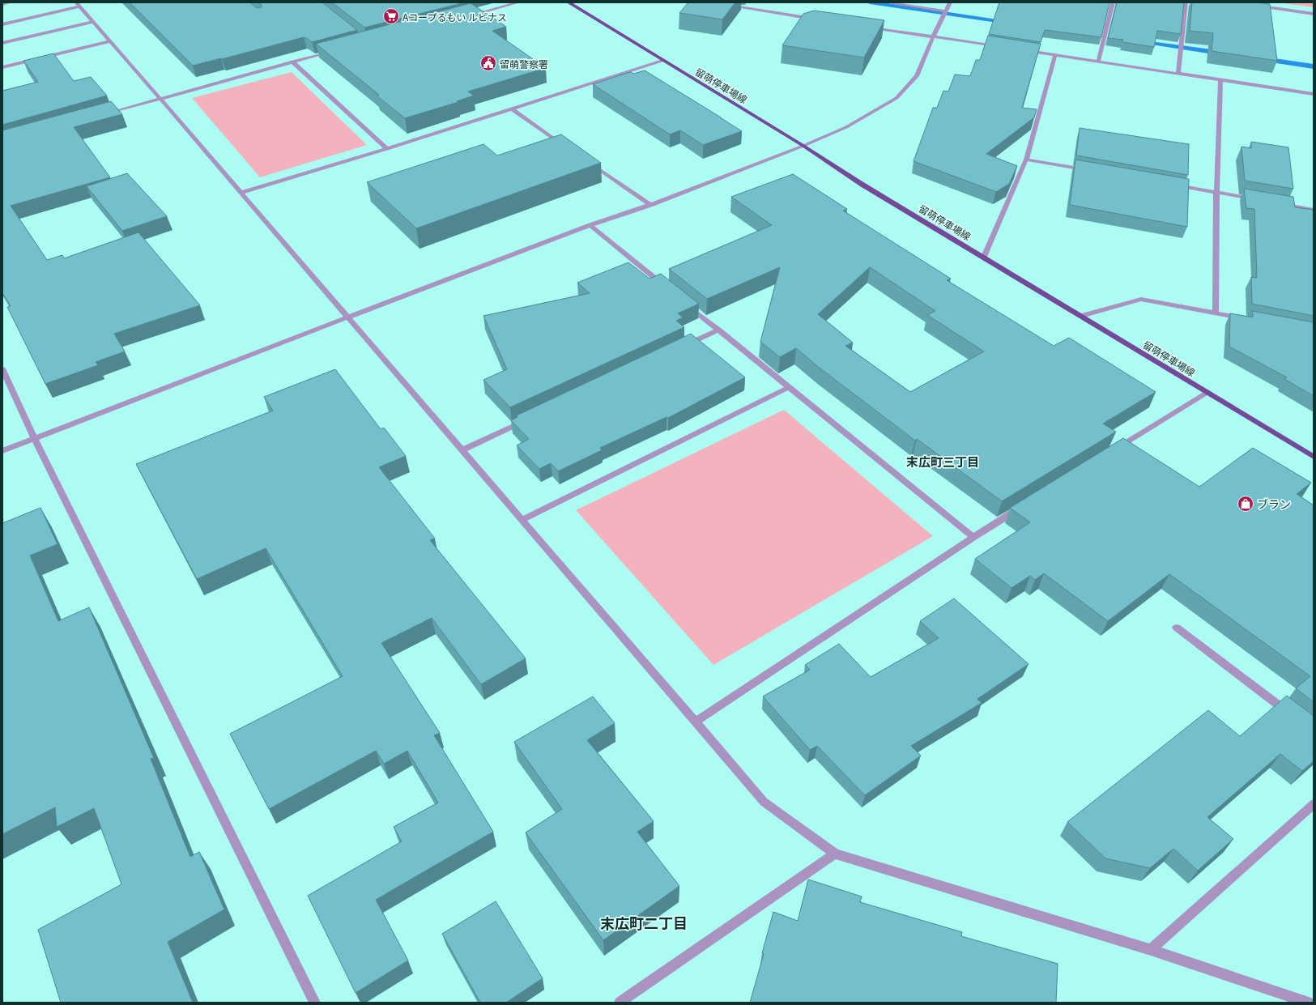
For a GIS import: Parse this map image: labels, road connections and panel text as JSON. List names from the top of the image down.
{
  "streets": {
    "main road": ["留萌停車場線"]
  },
  "districts": ["末広町三丁目", "末広町二丁目"],
  "places": {
    "supermarket": ["Aコープるもい ルピナス"],
    "public building": ["留萌警察署"],
    "shop": ["ブラン"]
  }
}
